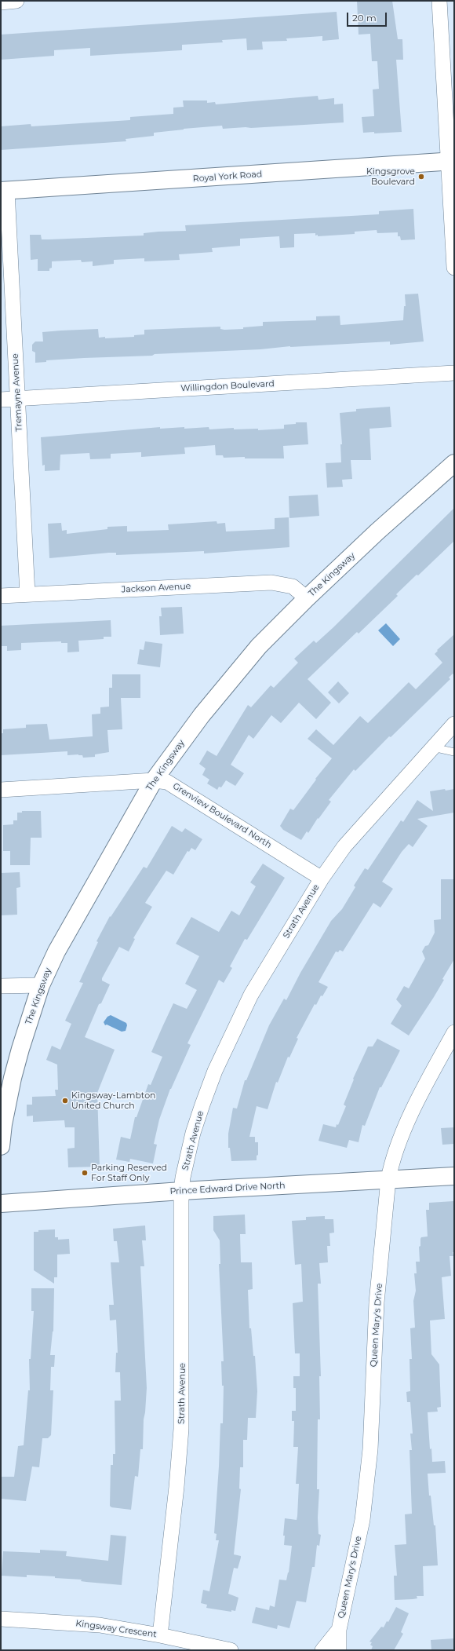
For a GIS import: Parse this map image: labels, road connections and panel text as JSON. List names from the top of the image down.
{
  "streets": {
    "street": [
      "Royal York Road",
      "Willingdon Boulevard",
      "Tremayne Avenue",
      "The Kingsway",
      "Jackson Avenue",
      "Grenview Boulevard North",
      "Strath Avenue",
      "Prince Edward Drive North",
      "Queen Mary's Drive",
      "Kingsway Crescent"
    ]
  },
  "crossings": [
    ["Royal York Road", "Tremayne Avenue"],
    ["Willingdon Boulevard", "Tremayne Avenue"],
    ["Tremayne Avenue", "Jackson Avenue"],
    ["The Kingsway", "Jackson Avenue"],
    ["The Kingsway", "Grenview Boulevard North"],
    ["Grenview Boulevard North", "Strath Avenue"],
    ["Strath Avenue", "Prince Edward Drive North"],
    ["Strath Avenue", "Kingsway Crescent"],
    ["Prince Edward Drive North", "Queen Mary's Drive"]
  ],
  "places": ["Kingsgrove Boulevard", "Kingsway-Lambton United Church", "Parking Reserved For Staff Only"],
  "scale_bar": "20 m"
}
